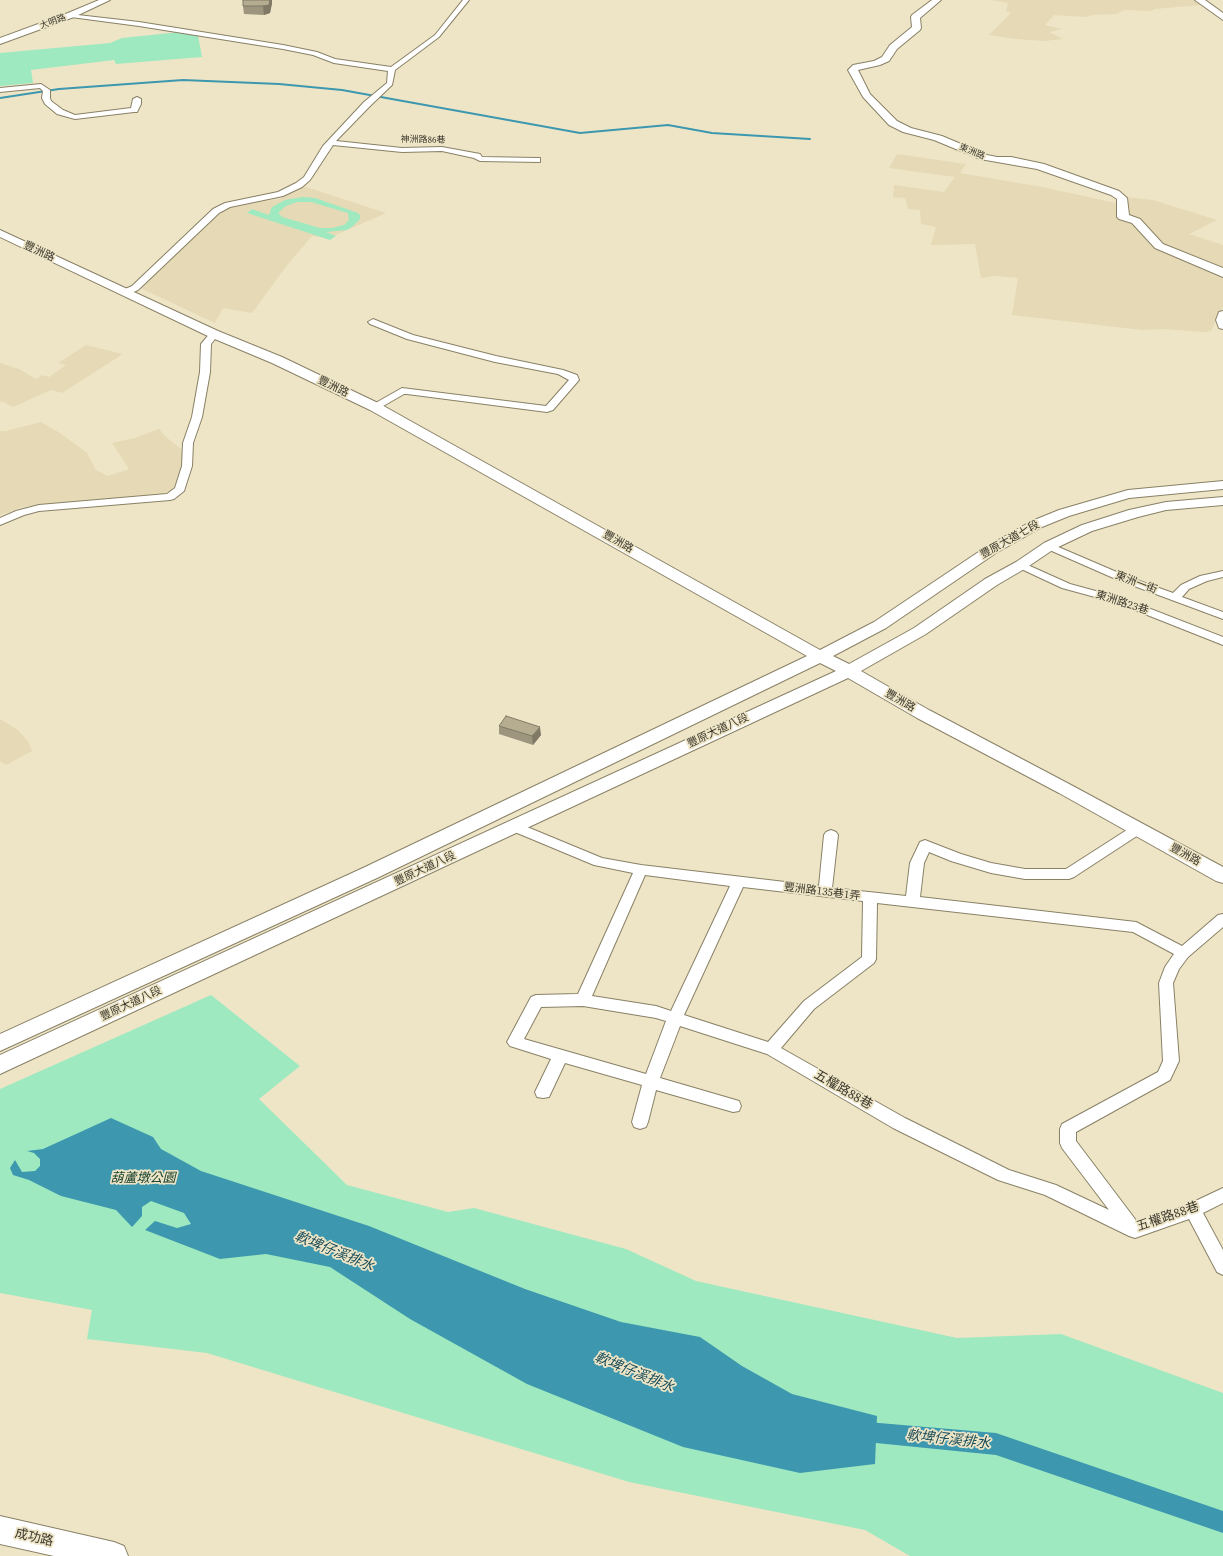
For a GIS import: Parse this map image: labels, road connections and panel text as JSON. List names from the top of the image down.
{
  "streets": {
    "street": [
      "大明路",
      "神洲路86巷",
      "東洲路",
      "豐洲路",
      "豐原大道七段",
      "東洲一街",
      "東洲路23巷",
      "豐原大道八段",
      "豐洲路135巷1弄",
      "五權路88巷",
      "成功路"
    ]
  },
  "crossings": [
    ["豐洲路", "豐原大道七段"],
    ["豐洲路", "豐原大道八段"],
    ["豐原大道七段", "豐原大道八段"],
    ["豐原大道八段", "豐洲路135巷1弄"]
  ],
  "water": ["軟埤仔溪排水"],
  "parks": ["葫蘆墩公園"]
}
